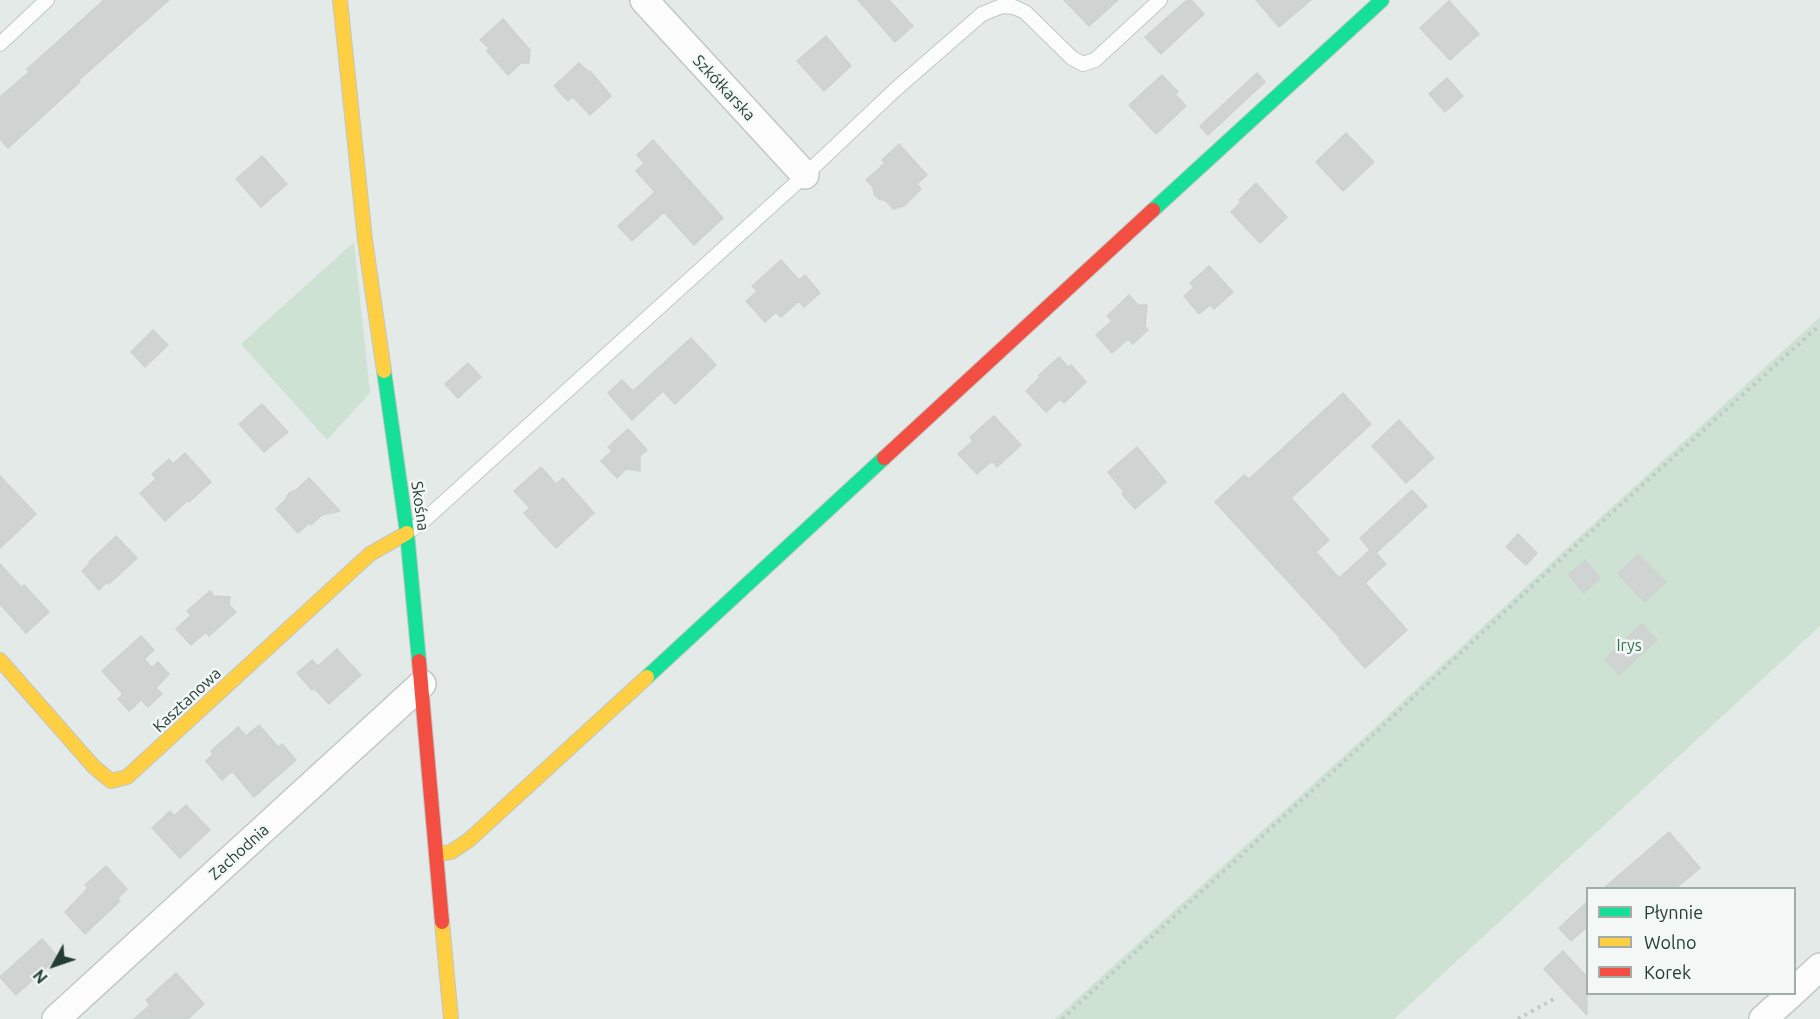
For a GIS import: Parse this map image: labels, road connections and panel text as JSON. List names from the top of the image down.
{
  "streets": {
    "street": [
      "Szkółkarska",
      "Skośna",
      "Kasztanowa",
      "Zachodnia"
    ]
  },
  "crossings": [
    ["Skośna", "Kasztanowa"],
    ["Skośna", "Zachodnia"]
  ],
  "parks": ["Irys"],
  "legend": ["Płynnie", "Wolno", "Korek"],
  "north": "bottom left"
}
